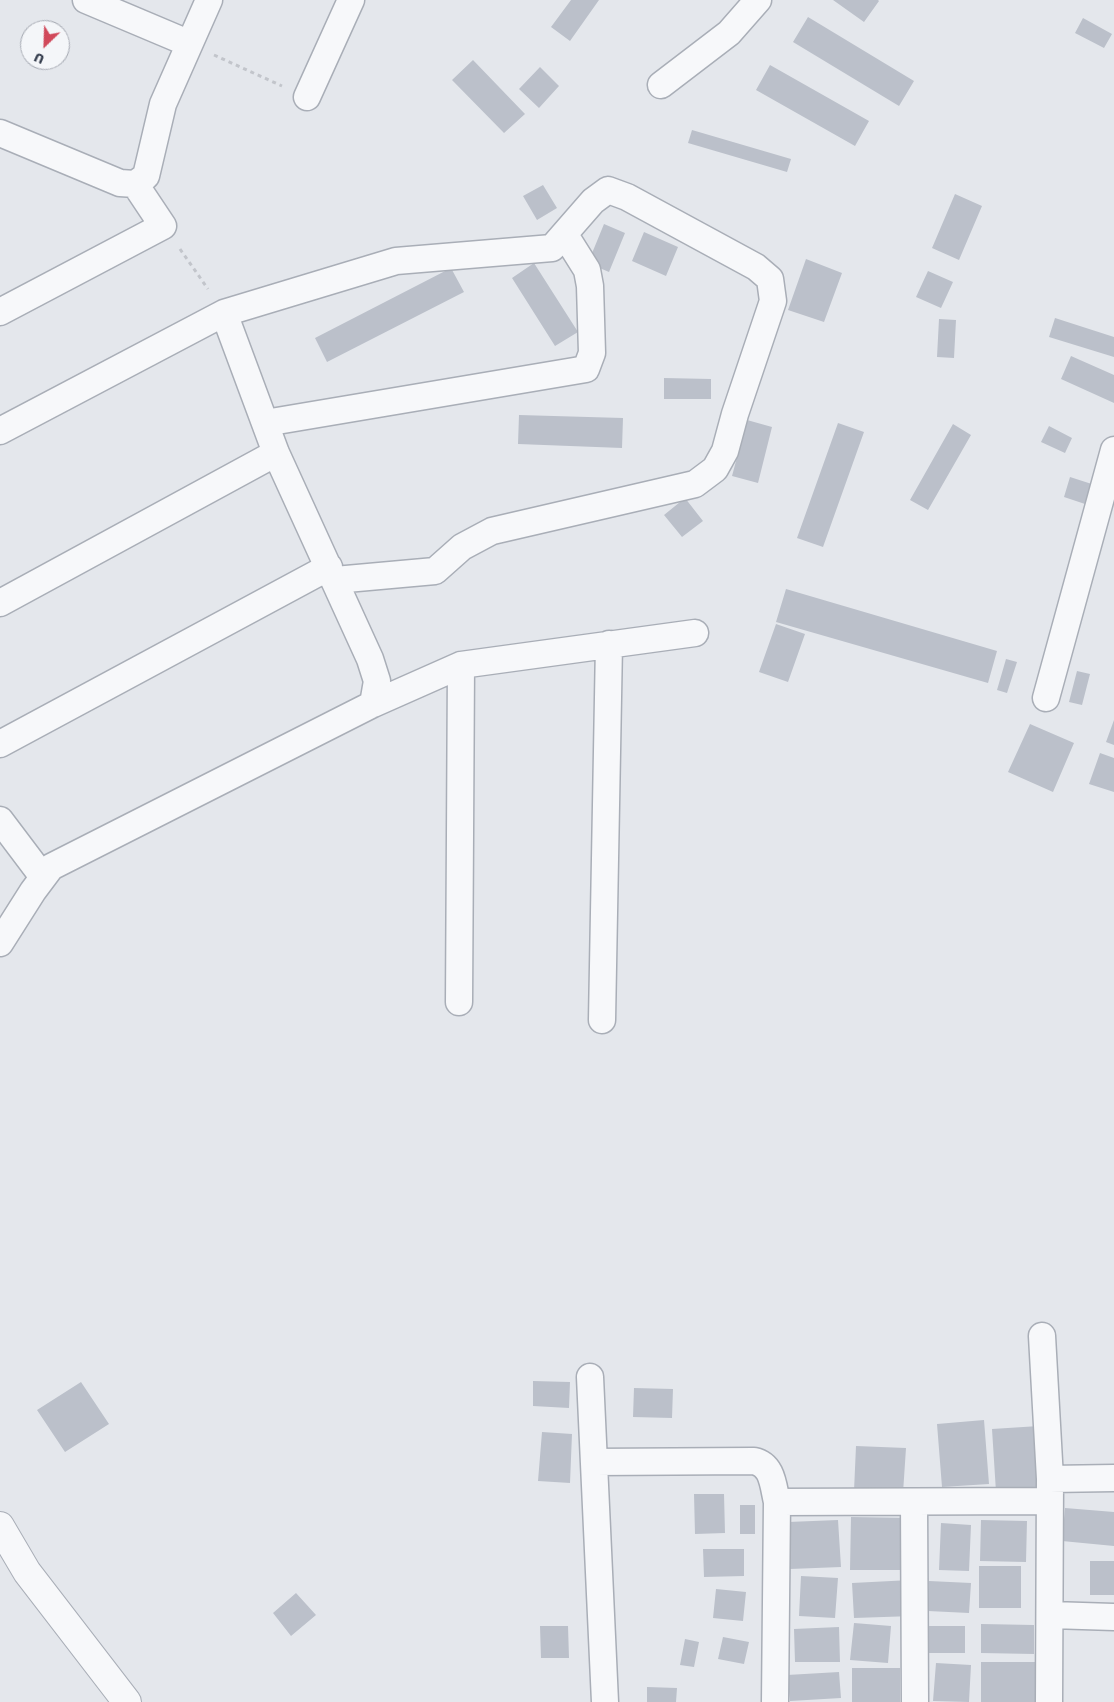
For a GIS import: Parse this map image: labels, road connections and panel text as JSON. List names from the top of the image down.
{
  "north": "bottom left"
}
